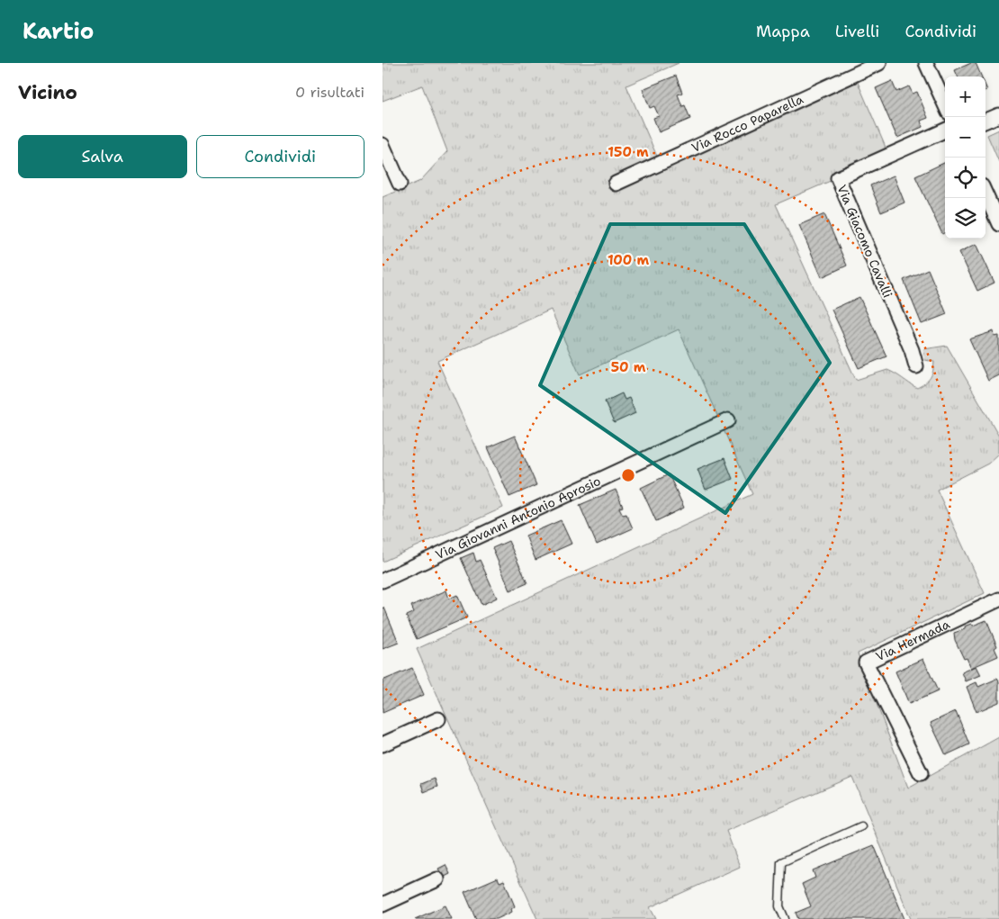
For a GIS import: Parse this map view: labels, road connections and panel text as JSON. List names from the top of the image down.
{
  "streets": {
    "street": [
      "Via Rocco Paparella",
      "Via Giacomo Cavalli",
      "Via Giovanni Antonio Aprosio",
      "Via Hermada"
    ]
  },
  "page": {
    "header": "Kartio",
    "nav": ["Mappa", "Livelli", "Condividi"],
    "heading": ["Vicino", "0 risultati"],
    "map_buttons": ["+", "−"],
    "buttons": ["Salva", "Condividi"]
  },
  "rings": ["150 m", "100 m", "50 m"]
}
